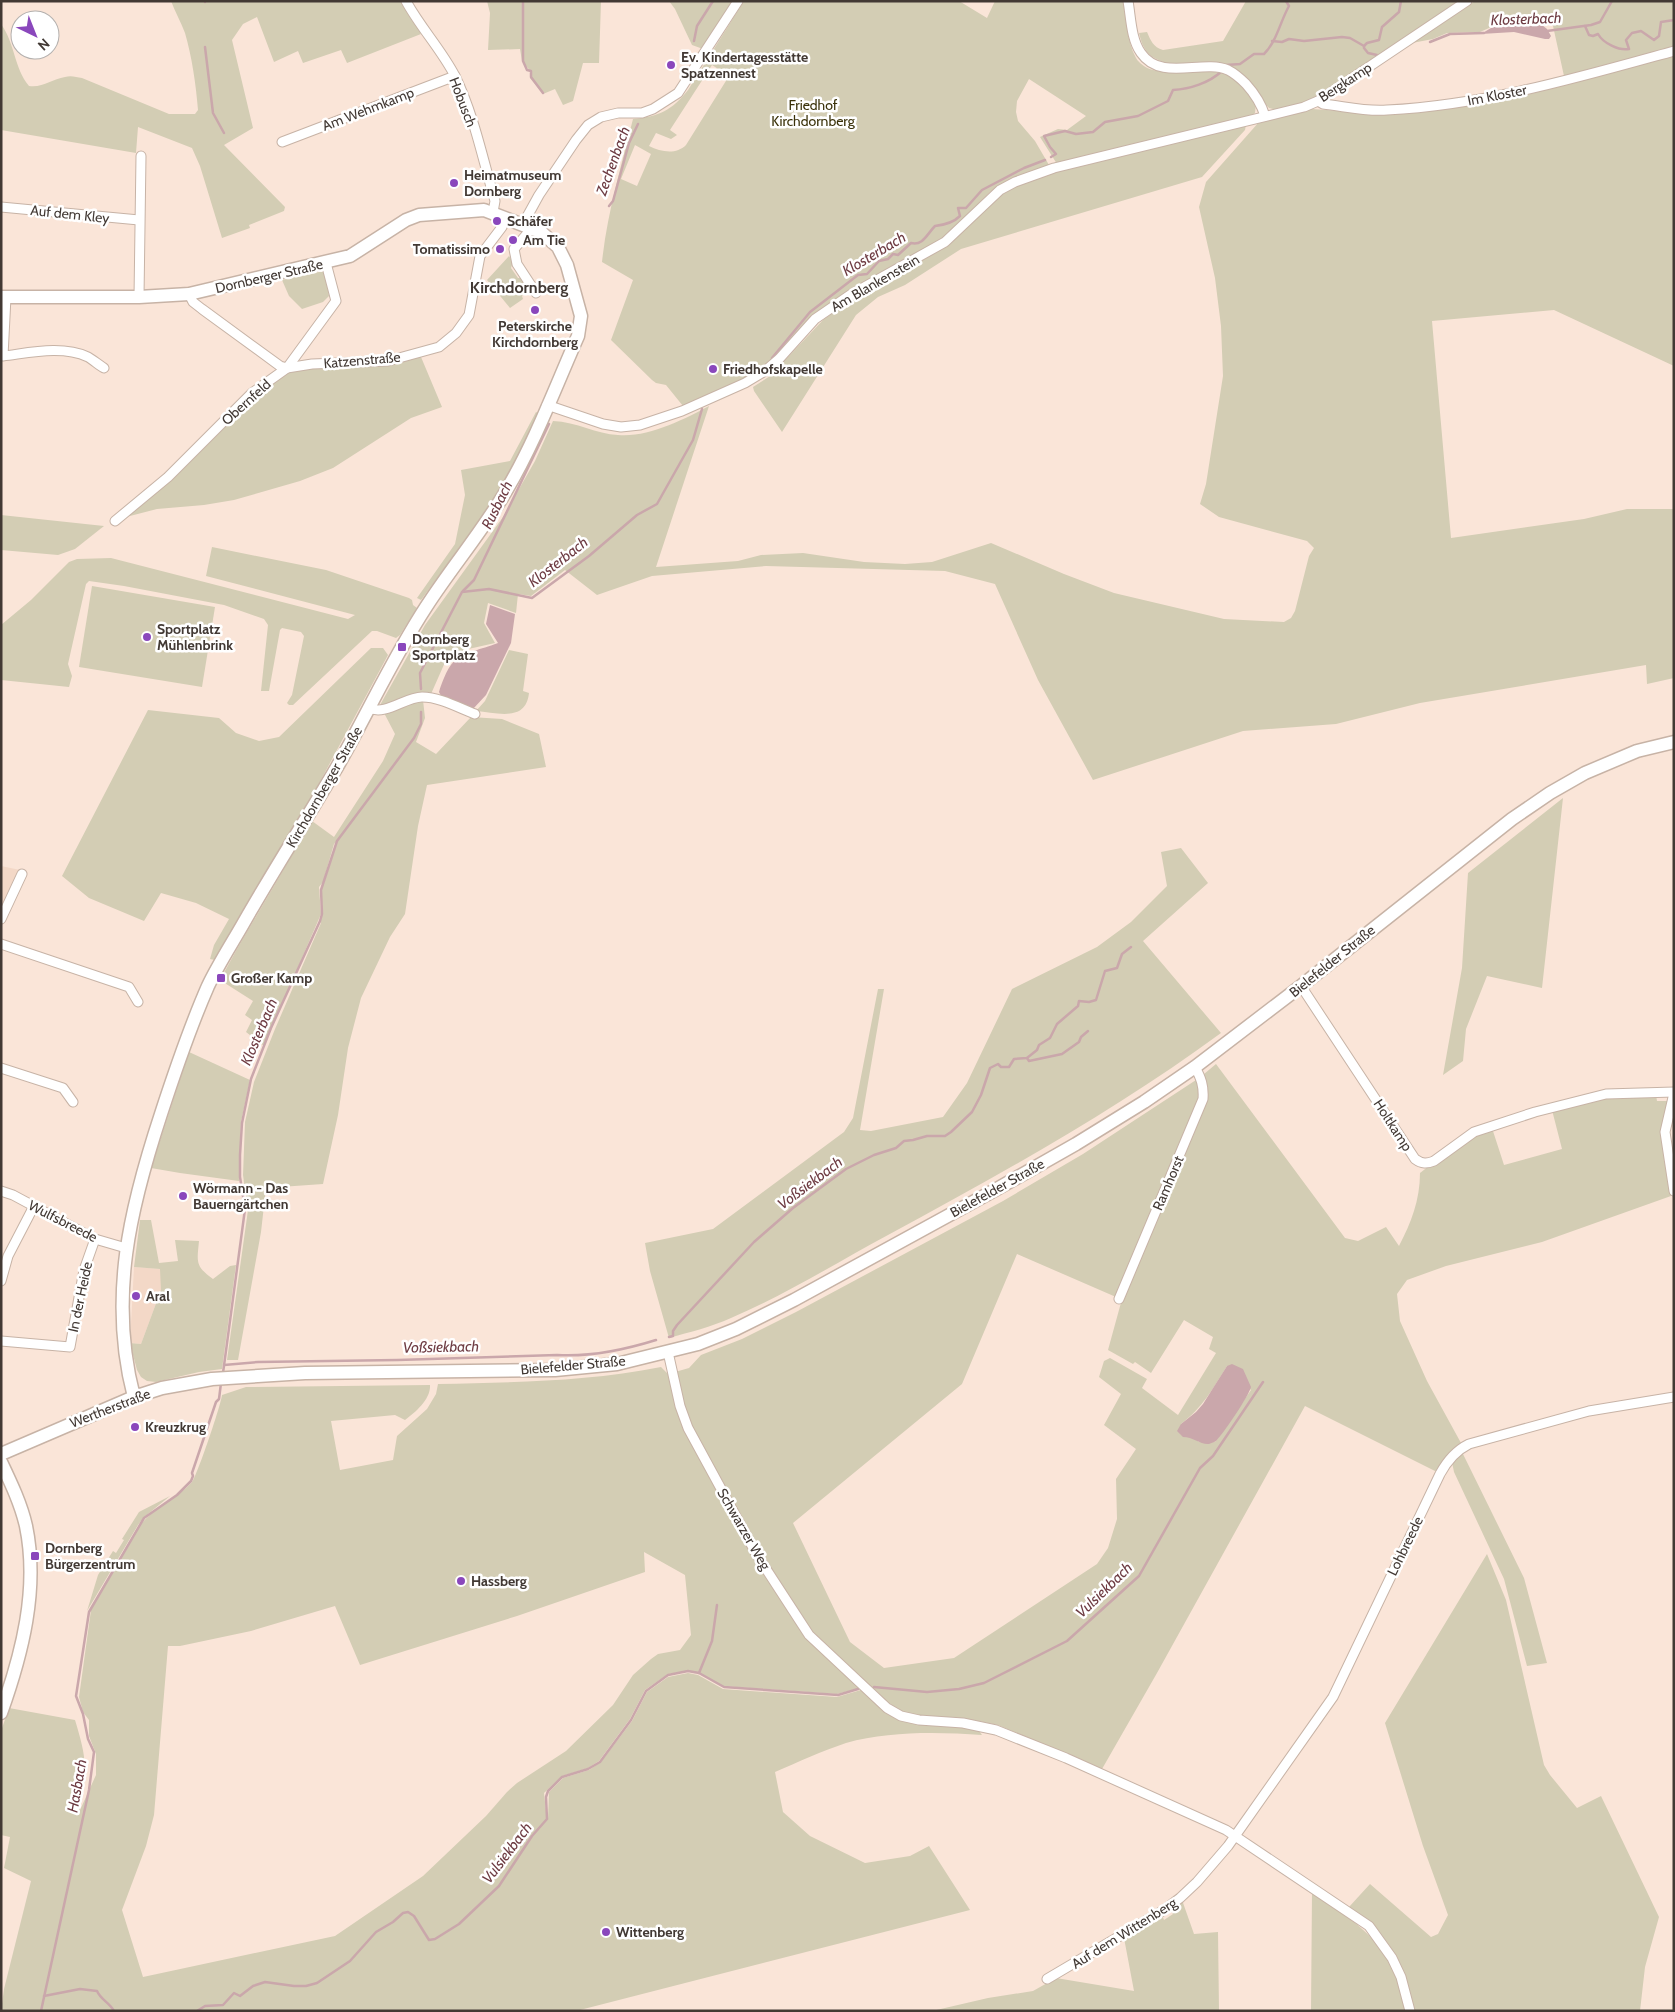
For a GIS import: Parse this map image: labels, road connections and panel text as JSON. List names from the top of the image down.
{
  "streets": {
    "street": [
      "Bergkamp",
      "Im Kloster",
      "Hobusch",
      "Am Wehmkamp",
      "Auf dem Kley",
      "Dornberger Straße",
      "Am Blankenstein",
      "Katzenstraße",
      "Obernfeld",
      "Kirchdornberger Straße",
      "Bielefelder Straße",
      "Holtkamp",
      "Ramhorst",
      "Wulfsbreede",
      "In der Heide",
      "Wertherstraße",
      "Schwarzer Weg",
      "Lohbreede",
      "Auf dem Wittenberg"
    ]
  },
  "crossings": [
    ["Bergkamp", "Im Kloster"],
    ["Bergkamp", "Am Blankenstein"],
    ["Hobusch", "Am Wehmkamp"],
    ["Hobusch", "Dornberger Straße"],
    ["Dornberger Straße", "Katzenstraße"],
    ["Dornberger Straße", "Obernfeld"],
    ["Dornberger Straße", "Kirchdornberger Straße"],
    ["Am Blankenstein", "Kirchdornberger Straße"],
    ["Katzenstraße", "Obernfeld"],
    ["Kirchdornberger Straße", "Wulfsbreede"],
    ["Kirchdornberger Straße", "Wertherstraße"],
    ["Bielefelder Straße", "Holtkamp"],
    ["Bielefelder Straße", "Ramhorst"],
    ["Bielefelder Straße", "Wertherstraße"],
    ["Bielefelder Straße", "Schwarzer Weg"],
    ["Wulfsbreede", "In der Heide"],
    ["Schwarzer Weg", "Lohbreede"],
    ["Schwarzer Weg", "Auf dem Wittenberg"],
    ["Lohbreede", "Auf dem Wittenberg"]
  ],
  "districts": ["Kirchdornberg"],
  "water": [
    "Klosterbach",
    "Zechenbach",
    "Rusbach",
    "Voßsiekbach",
    "Vulsiekbach",
    "Hasbach"
  ],
  "parks": ["Friedhof Kirchdornberg"],
  "places": {
    "other": [
      "Ev. Kindertagesstätte Spatzennest",
      "Heimatmuseum Dornberg",
      "Schäfer",
      "Am Tie",
      "Tomatissimo",
      "Peterskirche Kirchdornberg",
      "Friedhofskapelle",
      "Sportplatz Mühlenbrink",
      "Wörmann - Das Bauerngärtchen",
      "Aral",
      "Kreuzkrug",
      "Hassberg",
      "Wittenberg"
    ],
    "transit": ["Dornberg Sportplatz", "Großer Kamp", "Dornberg Bürgerzentrum"]
  },
  "north": "bottom right"
}
